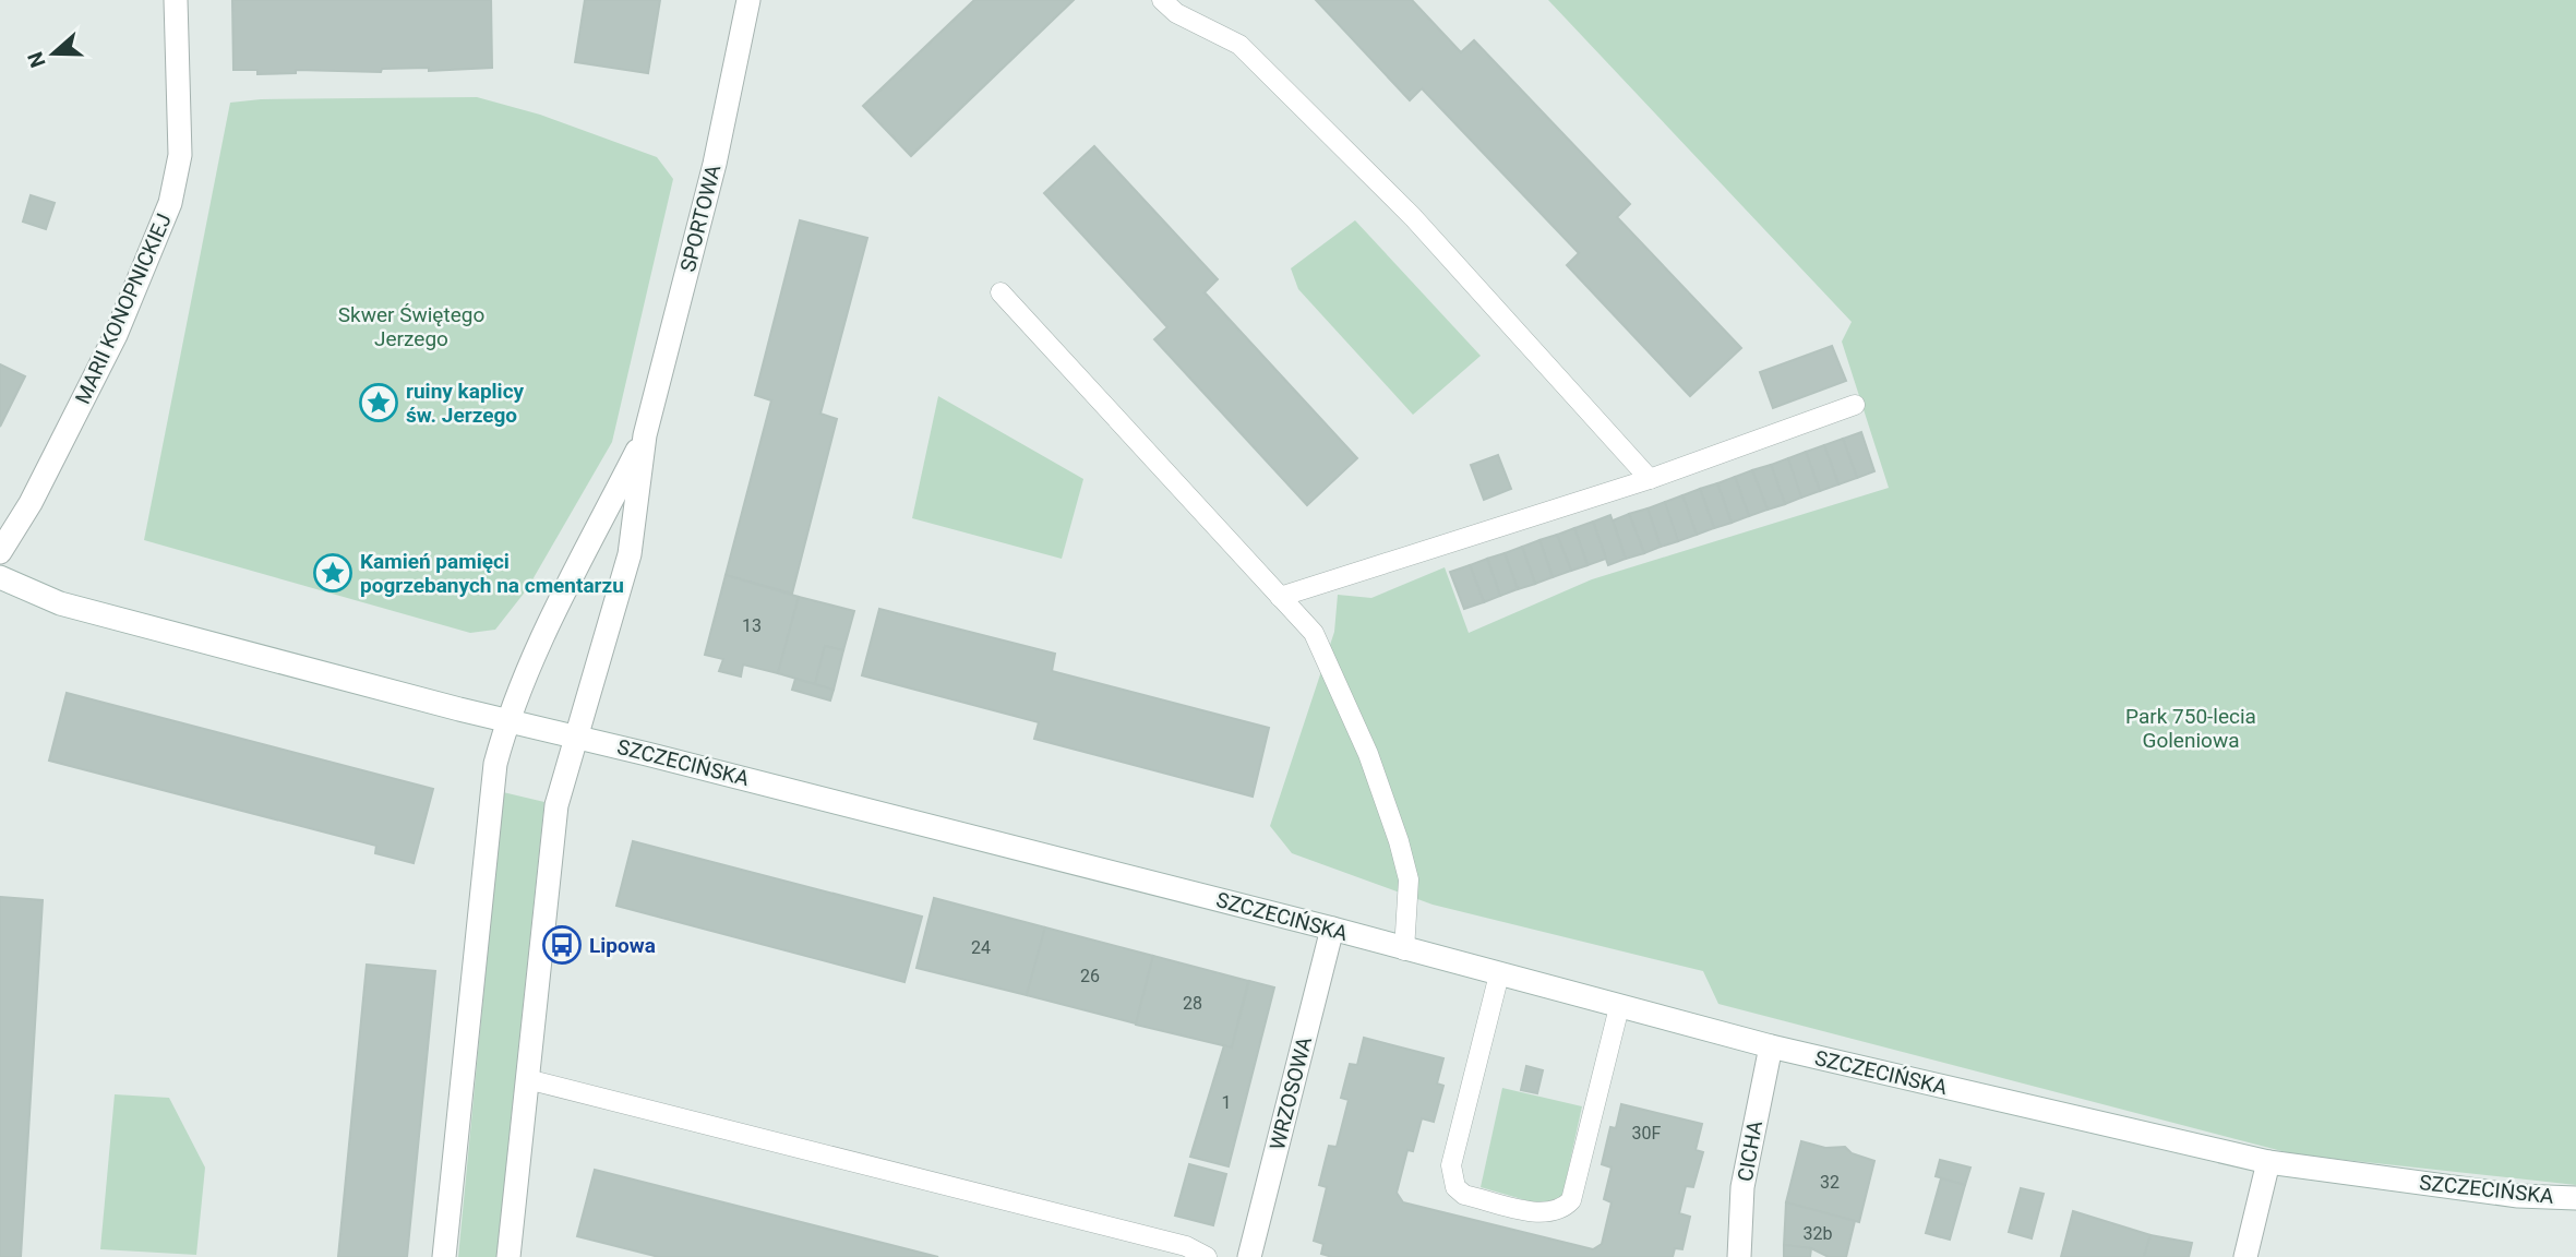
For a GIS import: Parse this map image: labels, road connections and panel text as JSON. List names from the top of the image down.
{
  "streets": {
    "street": [
      "SPORTOWA",
      "MARII KONOPNICKIEJ",
      "SZCZECIŃSKA",
      "WRZOSOWA",
      "CICHA"
    ]
  },
  "crossings": [
    ["SPORTOWA", "SZCZECIŃSKA"],
    ["SZCZECIŃSKA", "WRZOSOWA"],
    ["SZCZECIŃSKA", "CICHA"]
  ],
  "parks": ["Skwer Świętego Jerzego", "Park 750-lecia Goleniowa"],
  "places": {
    "place": ["ruiny kaplicy św. Jerzego", "Kamień pamięci pogrzebanych na cmentarzu"],
    "bus stop": ["Lipowa"]
  },
  "house_numbers": [
    "13",
    "24",
    "26",
    "28",
    "1",
    "30F",
    "32",
    "32b"
  ],
  "north": "left"
}
